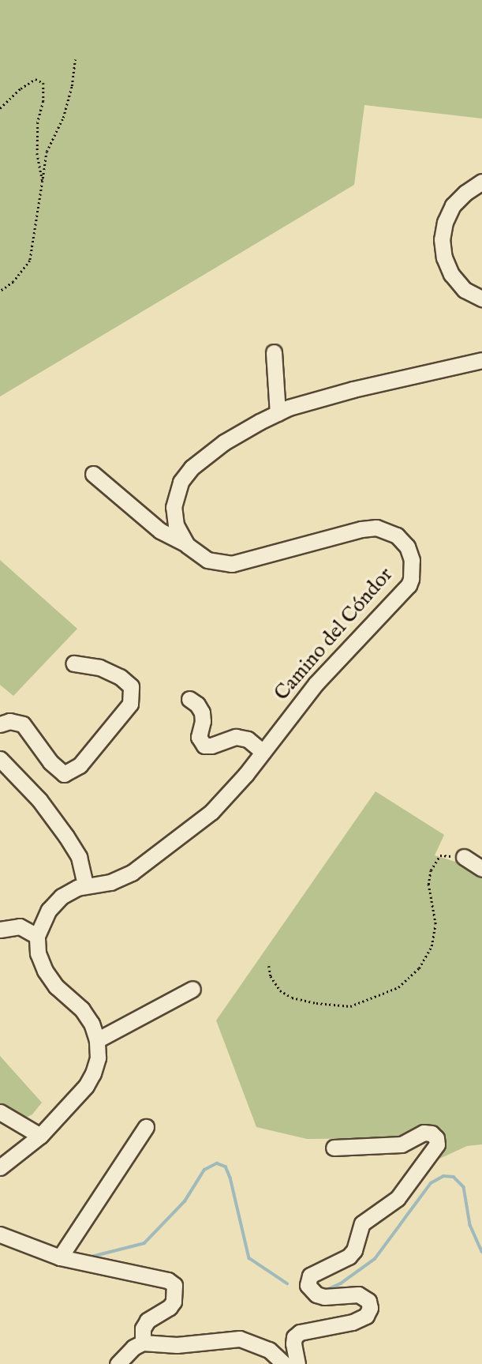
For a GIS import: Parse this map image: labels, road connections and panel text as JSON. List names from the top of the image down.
{
  "streets": {
    "street": ["Camino del Cóndor"]
  }
}
